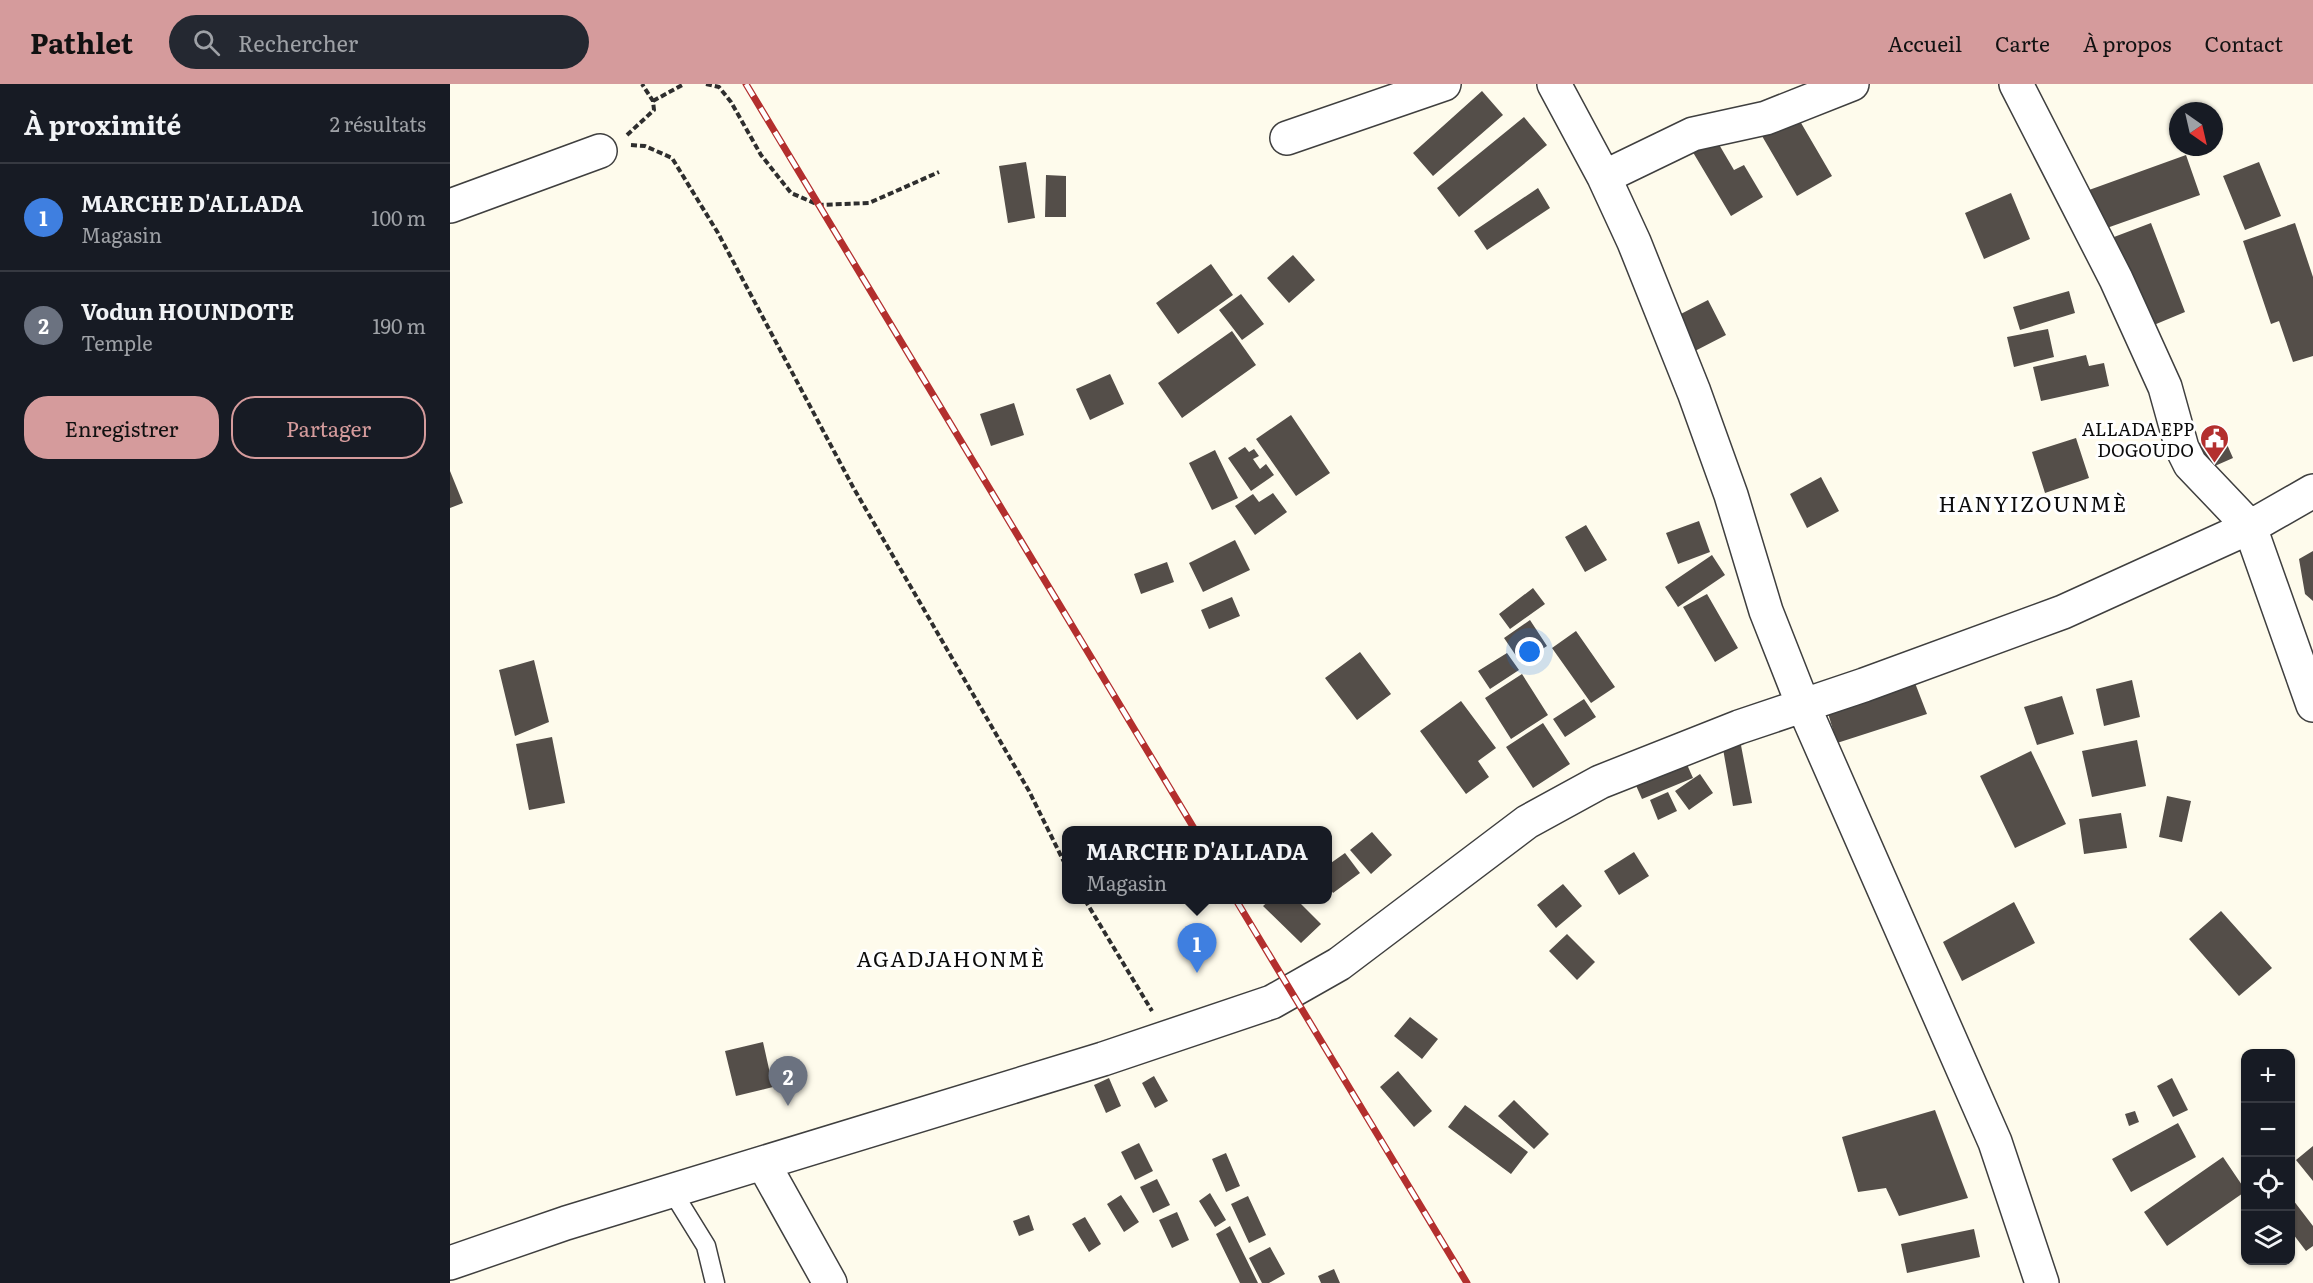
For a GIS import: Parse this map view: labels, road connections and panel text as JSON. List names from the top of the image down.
{
  "districts": ["HANYIZOUNMÈ", "AGADJAHONMÈ"],
  "places": {
    "public building": ["ALLADA EPP DOGOUDO"]
  },
  "north": "bottom right",
  "page": {
    "header": "Pathlet",
    "search": "Rechercher",
    "nav": [
      "Accueil",
      "Carte",
      "À propos",
      "Contact"
    ],
    "heading": ["À proximité", "2 résultats"],
    "list": [
      {
        "mark": "1",
        "name": "MARCHE D'ALLADA",
        "note": "Magasin",
        "value": "100 m"
      },
      {
        "mark": "2",
        "name": "Vodun HOUNDOTE",
        "note": "Temple",
        "value": "190 m"
      }
    ],
    "buttons": ["Enregistrer", "Partager"],
    "popup": ["MARCHE D'ALLADA", "Magasin"],
    "pins": ["1", "2"],
    "map_buttons": ["+", "−"]
  }
}
